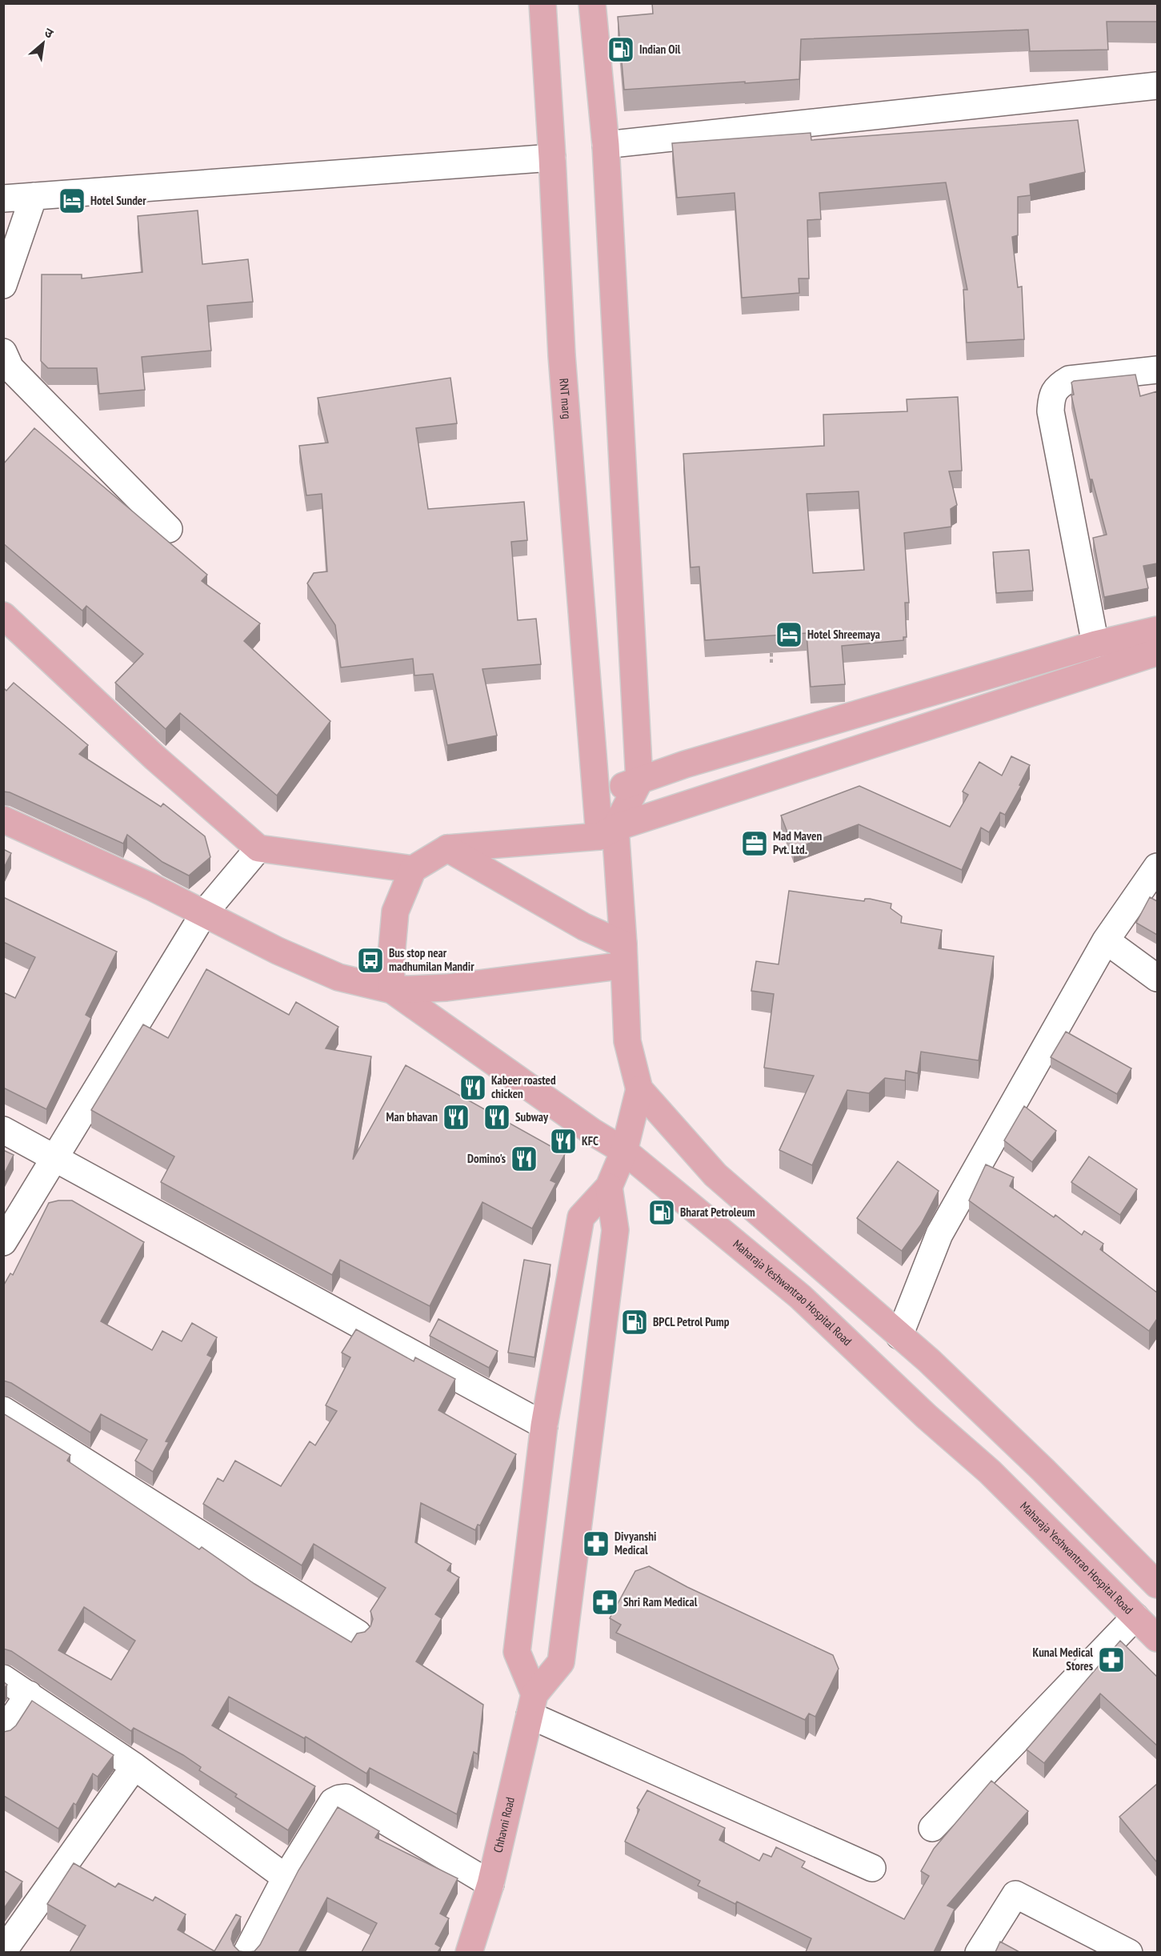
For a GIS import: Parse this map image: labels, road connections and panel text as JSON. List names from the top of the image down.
{
  "streets": {
    "main road": ["RNT marg", "Maharaja Yeshwantrao Hospital Road", "Chhavni Road"]
  },
  "places": {
    "fuel station": ["Indian Oil", "Bharat Petroleum", "BPCL Petrol Pump"],
    "hotel": ["Hotel Sunder", "Hotel Shreemaya"],
    "office": ["Mad Maven Pvt. Ltd."],
    "bus stop": ["Bus stop near madhumilan Mandir"],
    "restaurant": [
      "Kabeer roasted chicken",
      "Man bhavan",
      "Subway",
      "KFC",
      "Domino's"
    ],
    "pharmacy": ["Divyanshi Medical", "Shri Ram Medical", "Kunal Medical Stores"]
  },
  "north": "top right"
}
